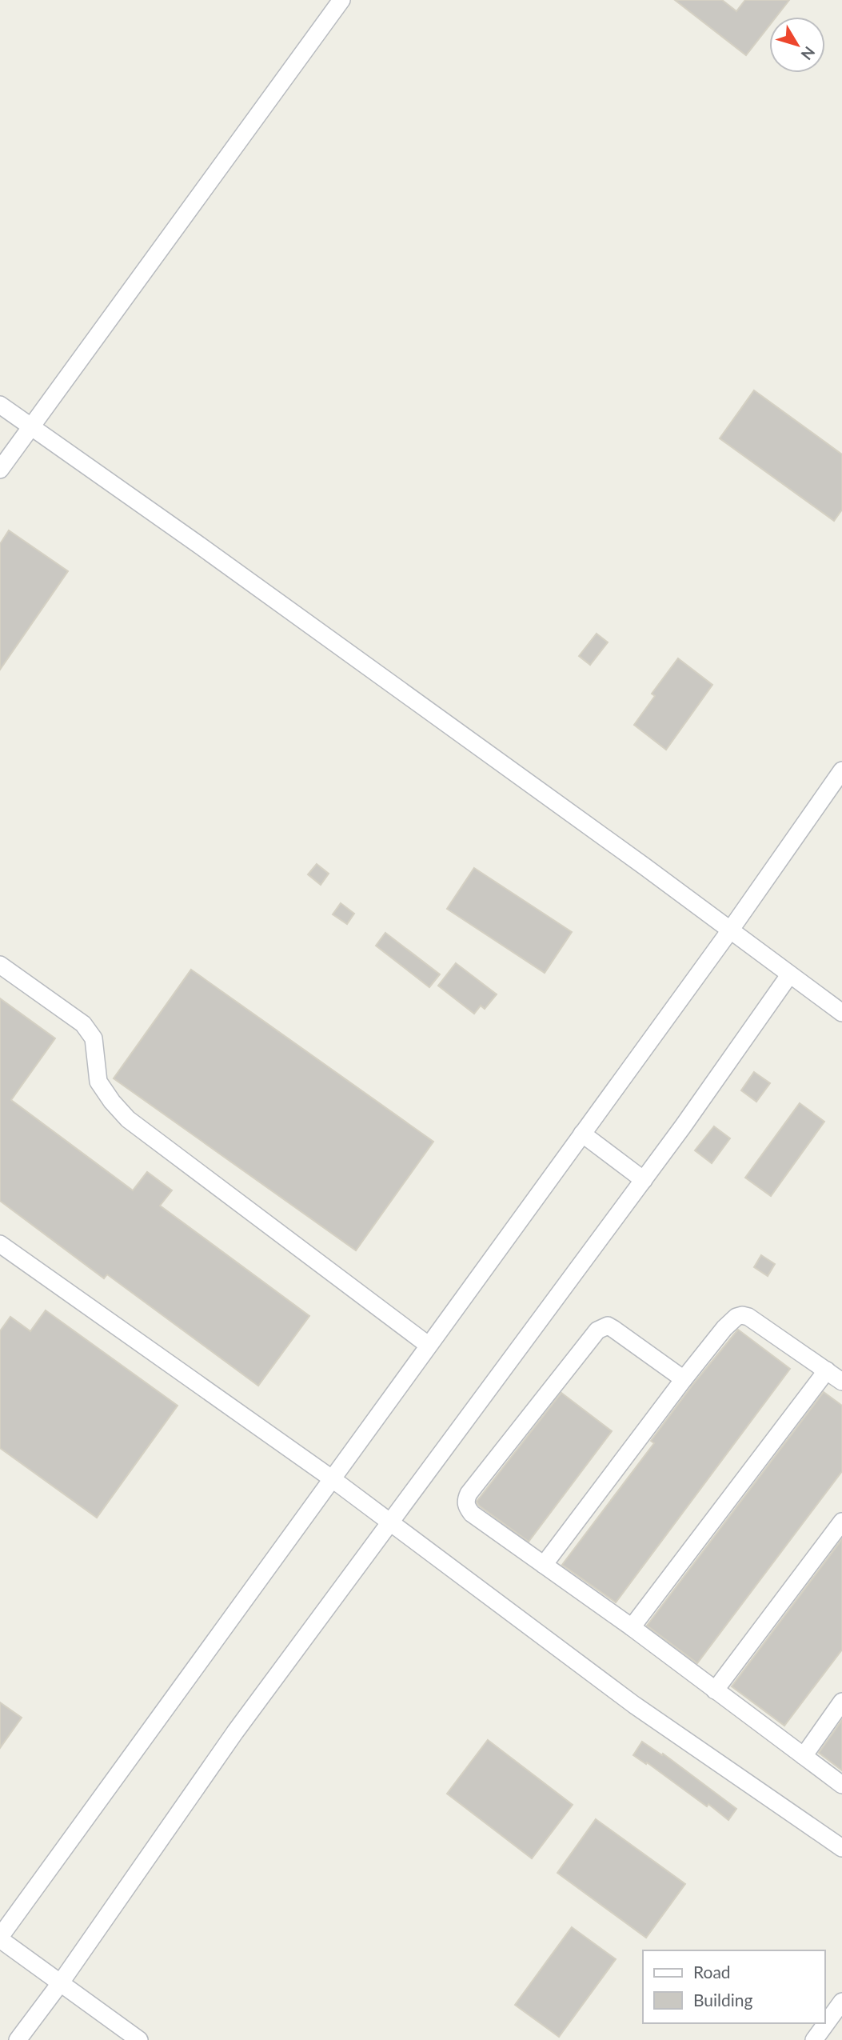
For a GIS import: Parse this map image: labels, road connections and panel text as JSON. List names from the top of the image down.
{
  "legend": ["Road", "Building"],
  "north": "bottom right"
}
